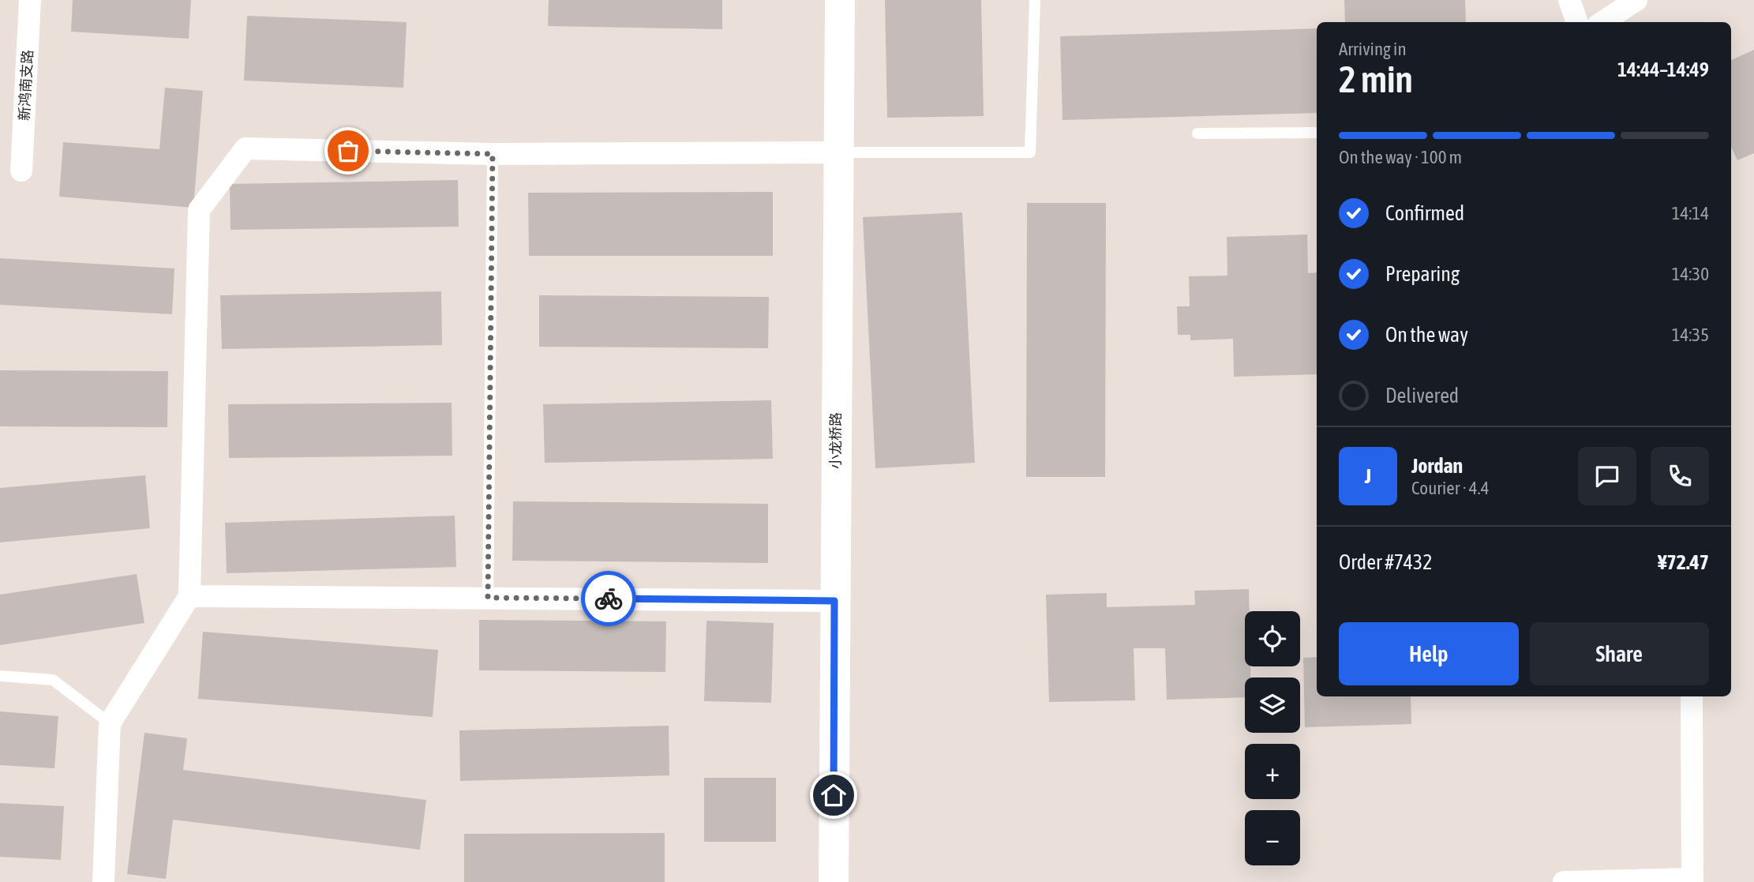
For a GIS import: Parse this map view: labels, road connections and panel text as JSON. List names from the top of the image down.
{
  "streets": {
    "street": ["新鸿南支路", "小龙桥路"]
  },
  "page": {
    "heading": ["2 min", "Arriving in", "14:44–14:49"],
    "panel": [
      "Jordan",
      "Courier · 4.4",
      "Order #7432",
      "¥72.47"
    ],
    "bar": "On the way · 100 m",
    "list": [
      ["Confirmed", "14:14"],
      ["Preparing", "14:30"],
      ["On the way", "14:35"],
      "Delivered"
    ],
    "round": "J",
    "map_buttons": ["+", "−"],
    "buttons": ["Help", "Share"]
  }
}
